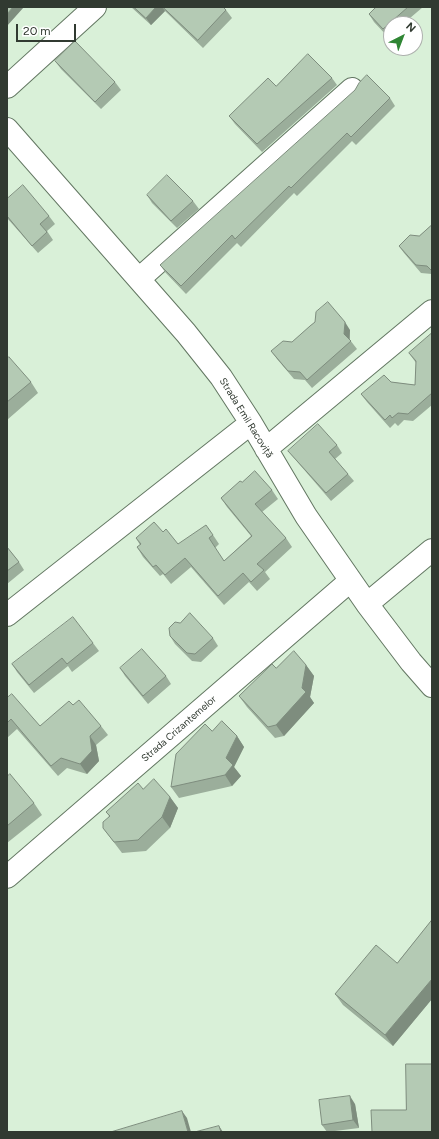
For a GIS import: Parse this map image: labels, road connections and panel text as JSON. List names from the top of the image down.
{
  "streets": {
    "street": ["Strada Emil Racoviță", "Strada Crizantemelor"]
  },
  "crossings": [
    ["Strada Emil Racoviță", "Strada Crizantemelor"]
  ],
  "scale_bar": "20 m",
  "north": "top right"
}
